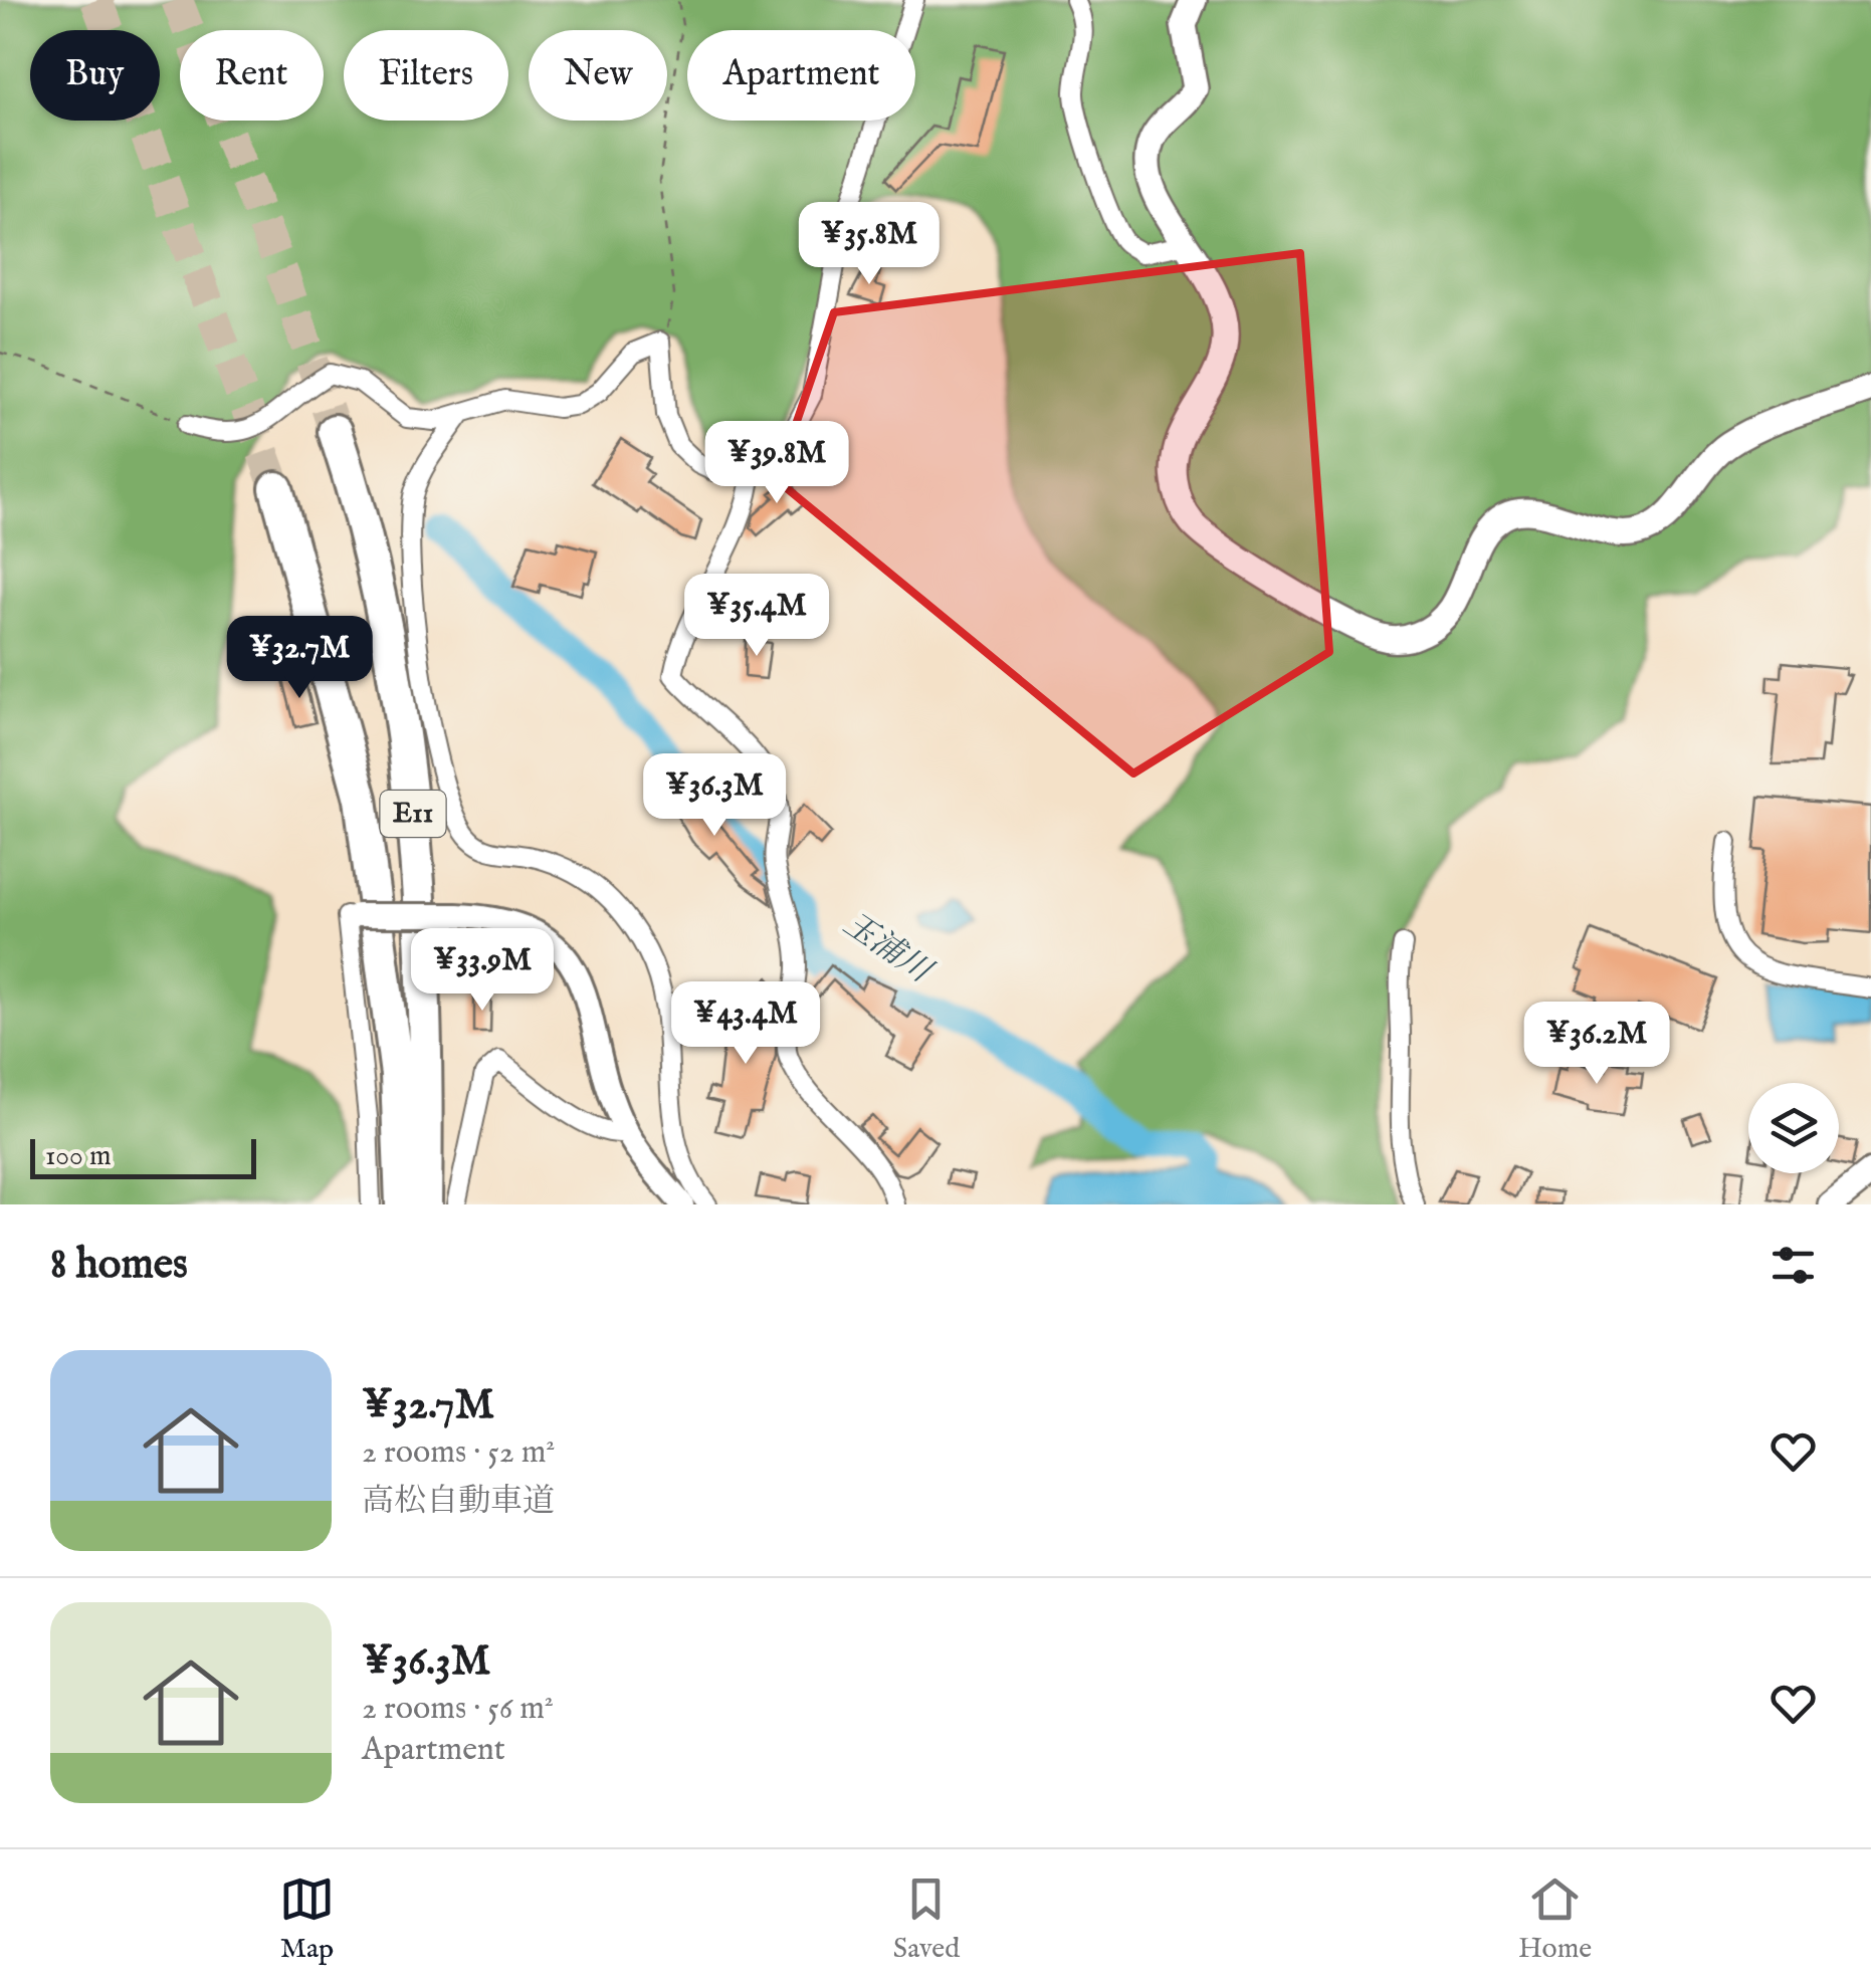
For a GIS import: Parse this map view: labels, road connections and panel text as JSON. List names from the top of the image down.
{
  "streets": {
    "highway": ["E11"]
  },
  "water": ["玉浦川"],
  "scale_bar": "100 m",
  "page": {
    "chip": [
      "Buy",
      "Rent",
      "Filters",
      "New",
      "Apartment"
    ],
    "price": [
      "¥35.8M",
      "¥39.8M",
      "¥35.4M",
      "¥32.7M",
      "¥36.3M",
      "¥33.9M",
      "¥43.4M",
      "¥36.2M"
    ],
    "scale": "100 m",
    "heading": "8 homes",
    "list": [
      {
        "name": "¥32.7M",
        "note": "2 rooms · 52 m² · 高松自動車道"
      },
      {
        "name": "¥36.3M",
        "note": "2 rooms · 56 m² · Apartment"
      }
    ],
    "tabs": ["Map", "Saved", "Home"]
  }
}
